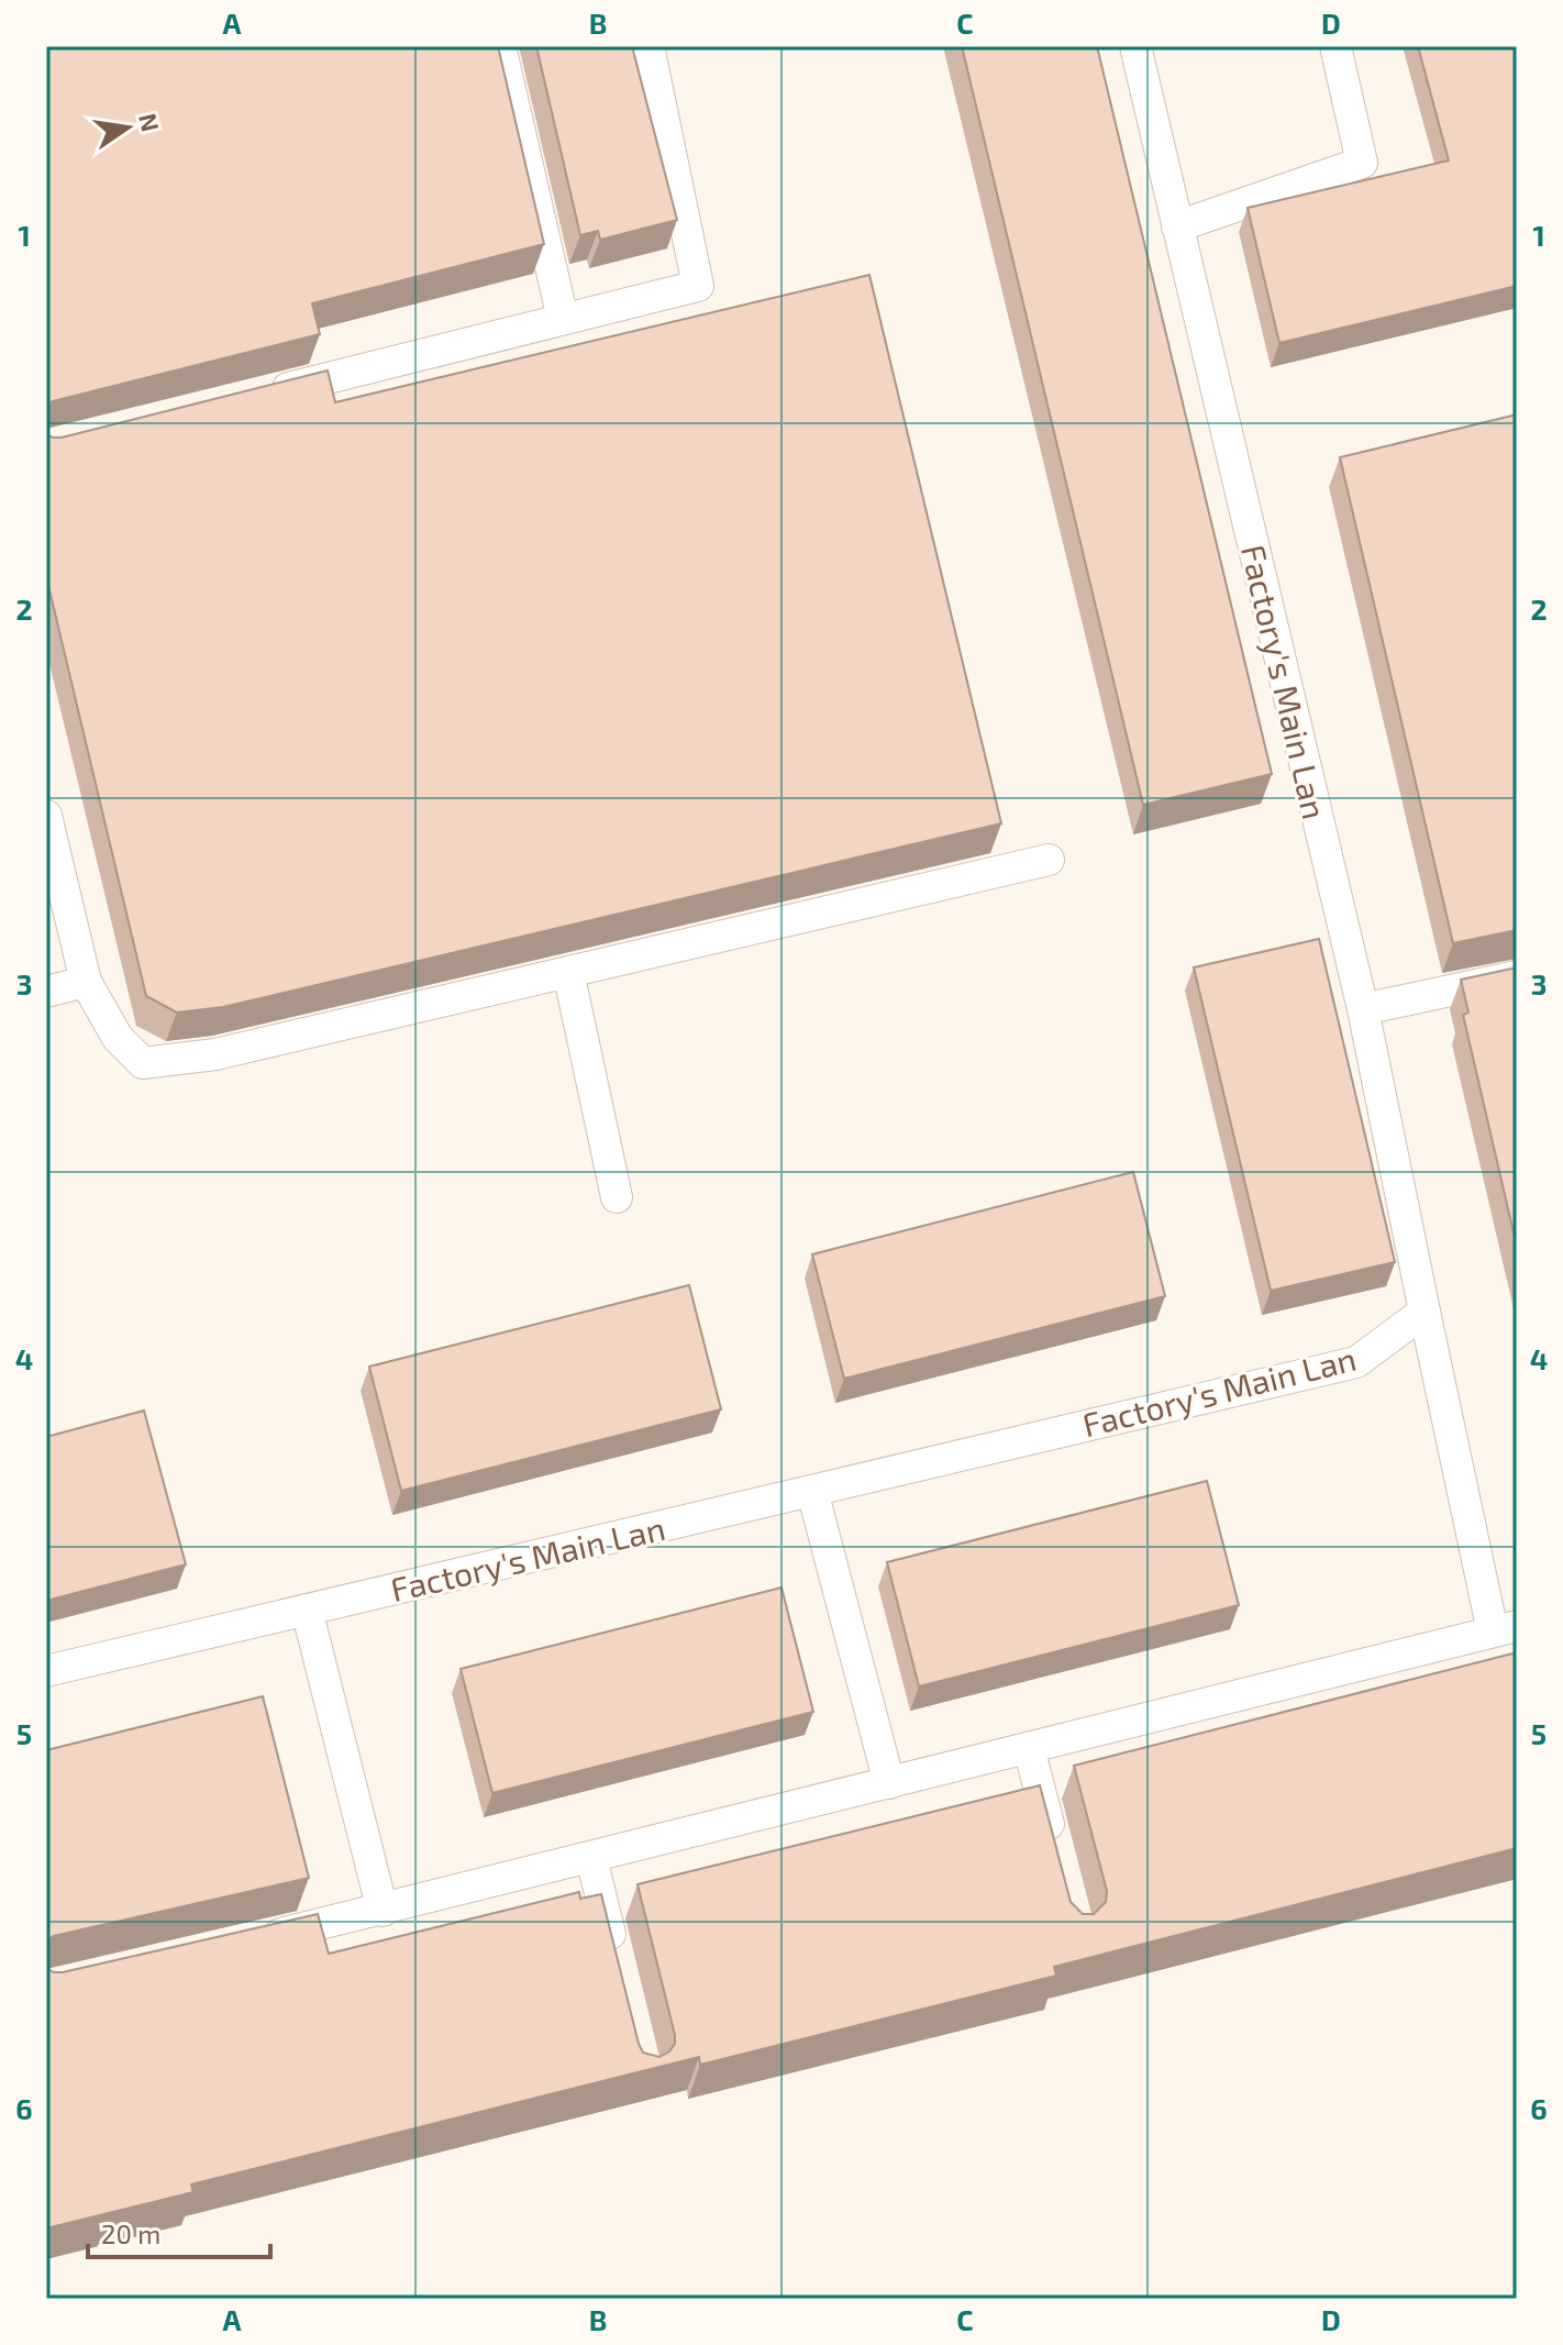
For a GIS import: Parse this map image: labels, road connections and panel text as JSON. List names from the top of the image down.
{
  "streets": {
    "lane": ["Factory's Main Lan"]
  },
  "scale_bar": "20 m",
  "north": "right",
  "grid": {
    "columns": [
      "A",
      "B",
      "C",
      "D"
    ],
    "rows": [
      "1",
      "2",
      "3",
      "4",
      "5",
      "6"
    ]
  }
}
